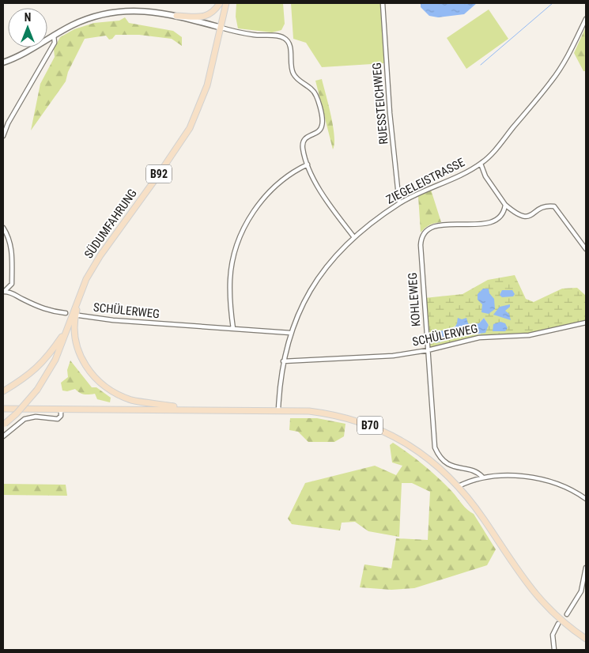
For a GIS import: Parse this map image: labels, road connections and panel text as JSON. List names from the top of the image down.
{
  "streets": {
    "main road": ["B92", "SÜDUMFAHRUNG", "B70"],
    "street": [
      "RUESSTEICHWEG",
      "ZIEGELEISTRASSE",
      "KOHLEWEG",
      "SCHÜLERWEG"
    ]
  },
  "crossings": [
    ["RUESSTEICHWEG", "ZIEGELEISTRASSE"],
    ["B92", "SÜDUMFAHRUNG"],
    ["B92", "B70"],
    ["ZIEGELEISTRASSE", "SCHÜLERWEG"],
    ["ZIEGELEISTRASSE", "B70"],
    ["KOHLEWEG", "SCHÜLERWEG"]
  ],
  "north": "top"
}
